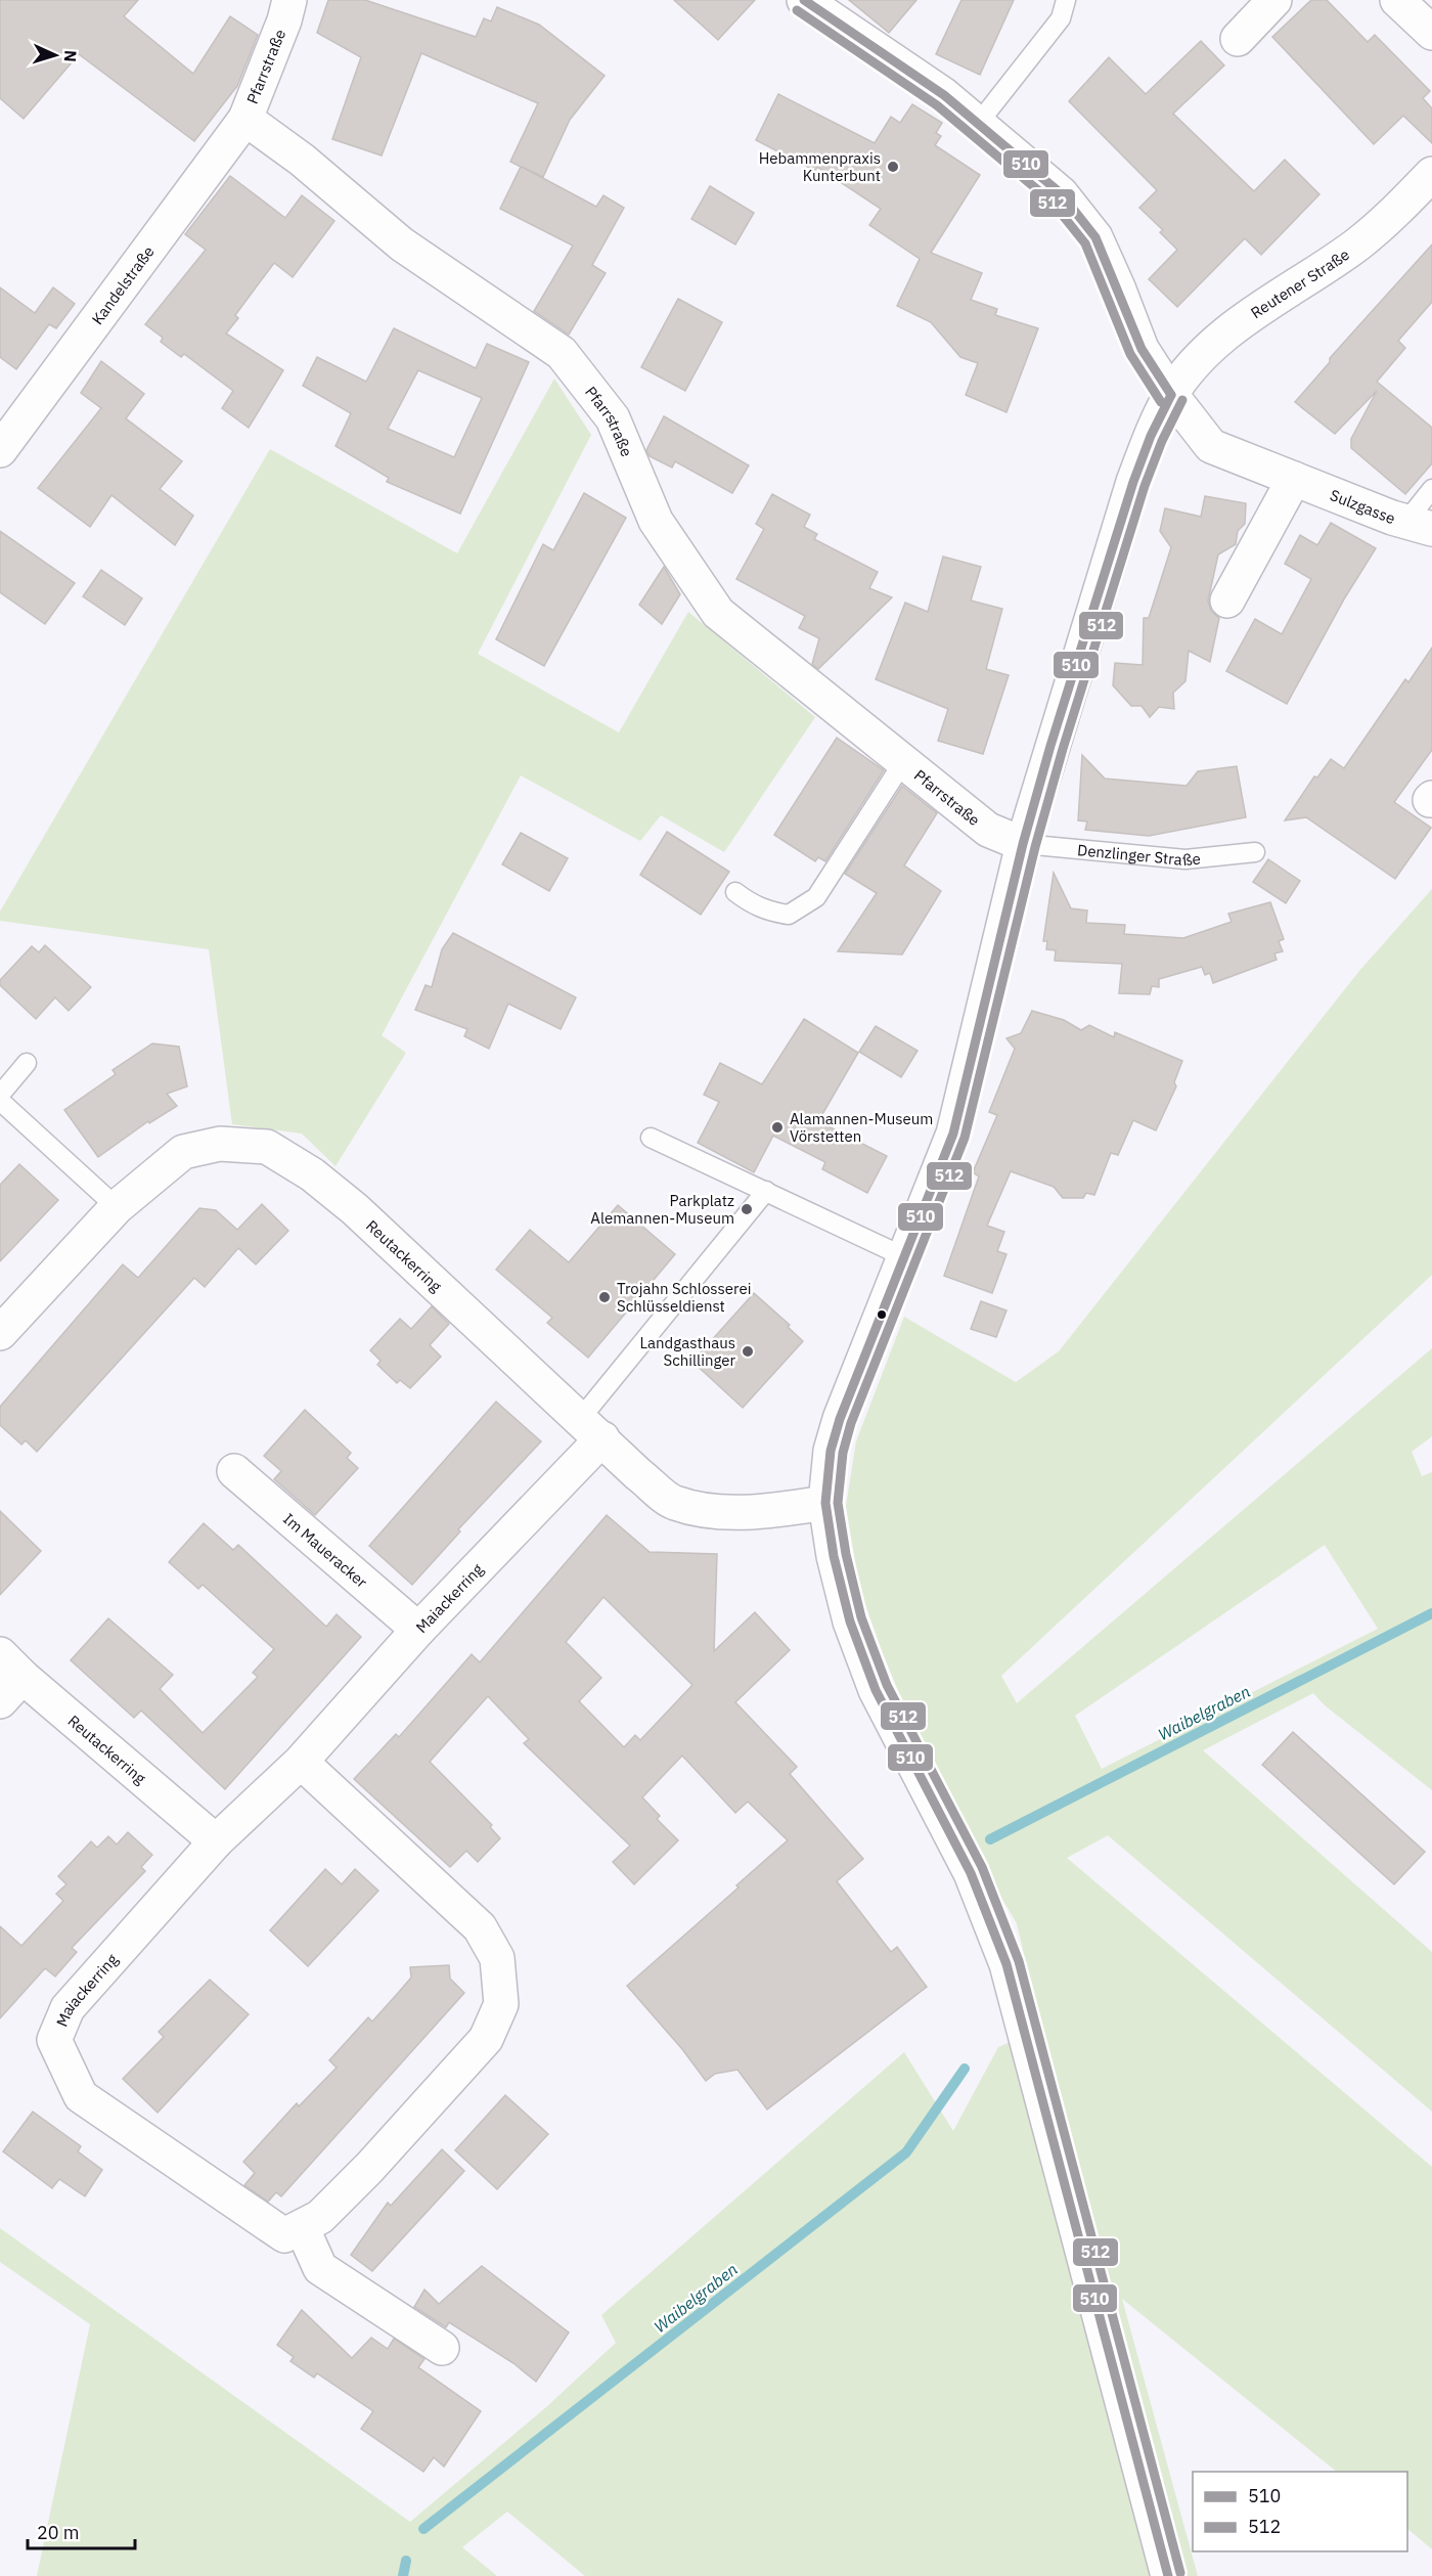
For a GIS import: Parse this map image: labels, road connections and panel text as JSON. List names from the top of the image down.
{
  "streets": {
    "street": [
      "Pfarrstraße",
      "Reutener Straße",
      "Kandelstraße",
      "Sulzgasse",
      "Reutackerring",
      "Im Maueracker",
      "Maiackerring"
    ],
    "lane": ["Denzlinger Straße"]
  },
  "crossings": [
    ["Pfarrstraße", "Kandelstraße"],
    ["Pfarrstraße", "Denzlinger Straße"],
    ["Reutener Straße", "Sulzgasse"],
    ["Reutackerring", "Maiackerring"],
    ["Im Maueracker", "Maiackerring"]
  ],
  "water": ["Waibelgraben"],
  "places": [
    "Hebammenpraxis Kunterbunt",
    "Alamannen-Museum Vörstetten",
    "Parkplatz Alemannen-Museum",
    "Trojahn Schlosserei Schlüsseldienst",
    "Landgasthaus Schillinger"
  ],
  "lines": ["transit line 510", "transit line 512"],
  "legend": ["510", "512"],
  "scale_bar": "20 m",
  "north": "right"
}
